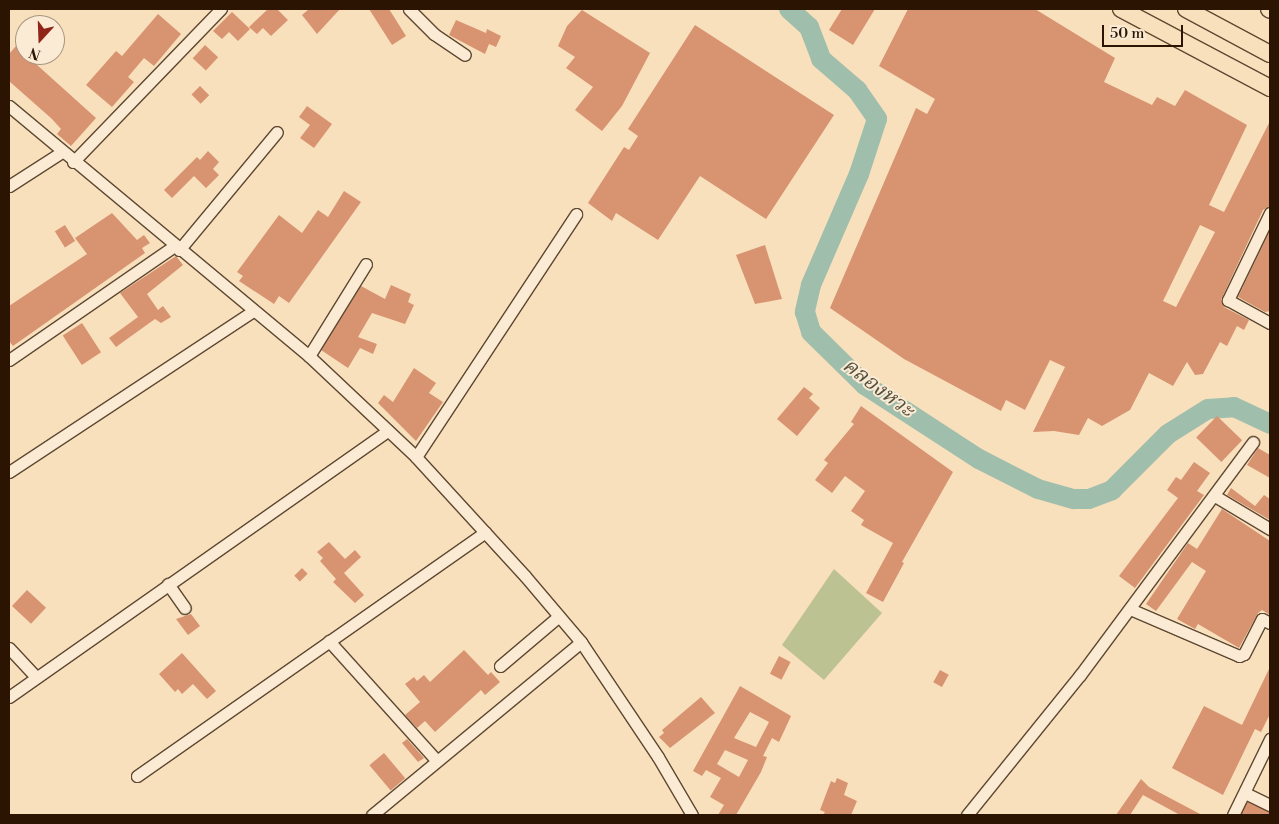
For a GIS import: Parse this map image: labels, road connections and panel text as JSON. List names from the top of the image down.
{
  "water": ["คลองหวะ"],
  "scale_bar": "50 m",
  "north": "bottom"
}
